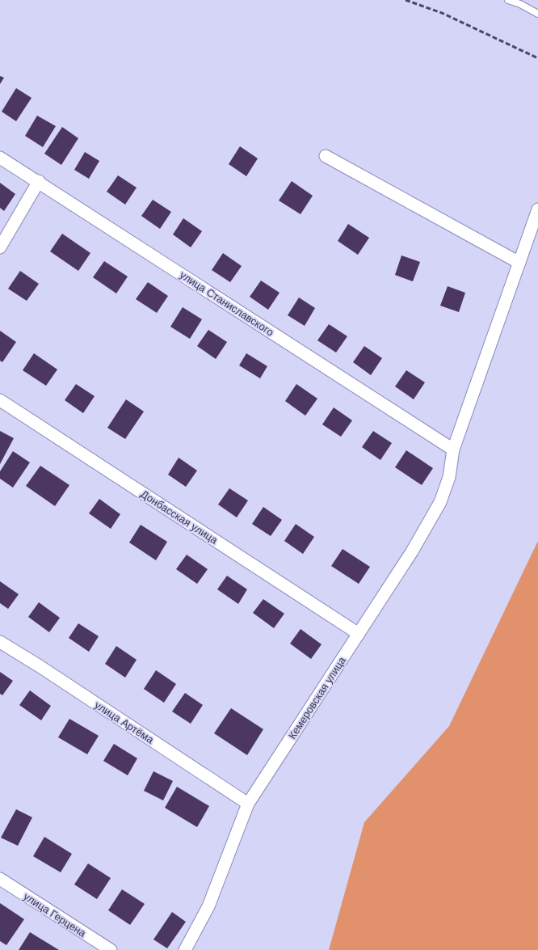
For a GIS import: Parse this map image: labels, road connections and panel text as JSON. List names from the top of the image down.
{
  "streets": {
    "street": [
      "улица Станиславского",
      "Донбасская улица",
      "Кемеровская улица",
      "улица Артёма",
      "улица Герцена"
    ]
  },
  "crossings": [
    ["улица Станиславского", "Кемеровская улица"],
    ["Донбасская улица", "Кемеровская улица"],
    ["Кемеровская улица", "улица Артёма"]
  ]
}
